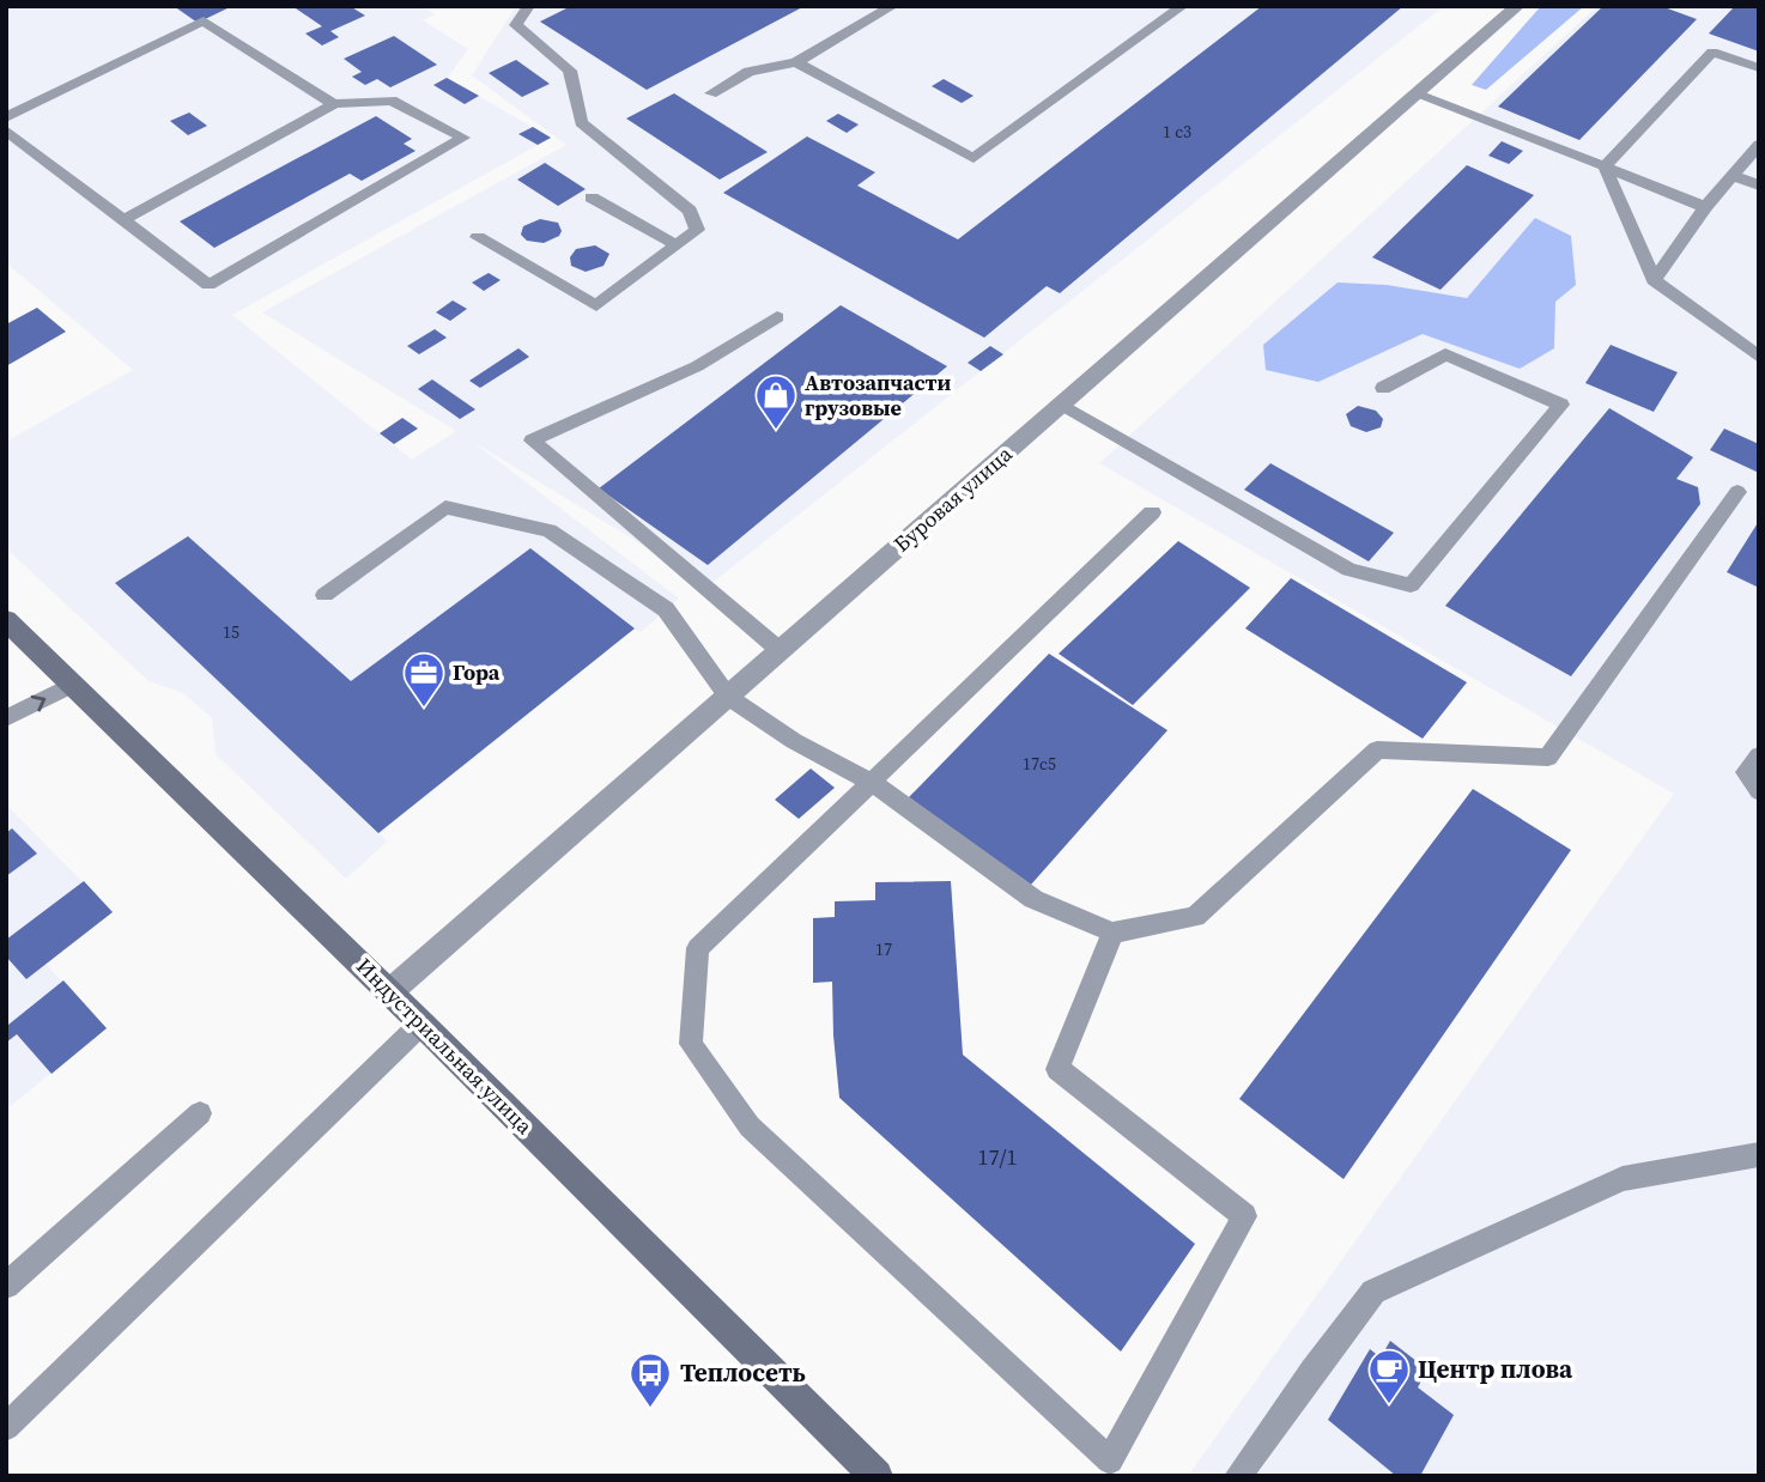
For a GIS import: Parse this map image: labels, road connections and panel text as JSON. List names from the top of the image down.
{
  "streets": {
    "main road": ["Индустриальная улица"],
    "street": ["Буровая улица"]
  },
  "crossings": [
    ["Буровая улица", "Индустриальная улица"]
  ],
  "places": {
    "shop": ["Автозапчасти грузовые"],
    "office": ["Гора"],
    "cafe": ["Центр плова"],
    "bus stop": ["Теплосеть"]
  },
  "house_numbers": [
    "1 с3",
    "15",
    "17с5",
    "17",
    "17/1"
  ]
}
